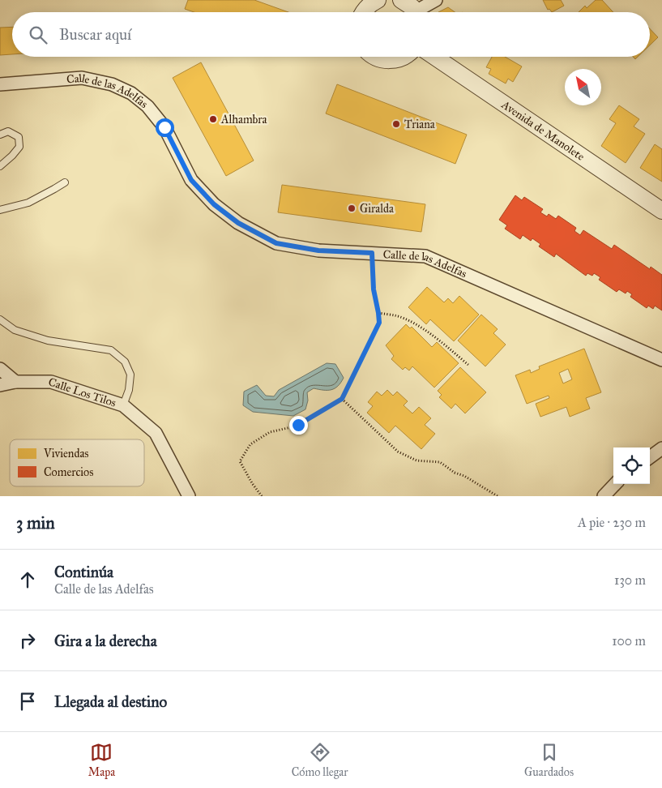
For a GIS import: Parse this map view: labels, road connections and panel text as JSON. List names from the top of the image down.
{
  "streets": {
    "street": ["Calle de las Adelfas", "Avenida de Manolete", "Calle Los Tilos"]
  },
  "places": ["Alhambra", "Triana", "Giralda"],
  "legend": ["Viviendas", "Comercios"],
  "north": "top left",
  "page": {
    "search": "Buscar aquí",
    "heading": ["3 min", "A pie · 230 m"],
    "list": [
      ["Continúa", "Calle de las Adelfas", "130 m"],
      ["Gira a la derecha", "100 m"],
      "Llegada al destino"
    ],
    "nav": ["Mapa", "Cómo llegar", "Guardados"]
  }
}
